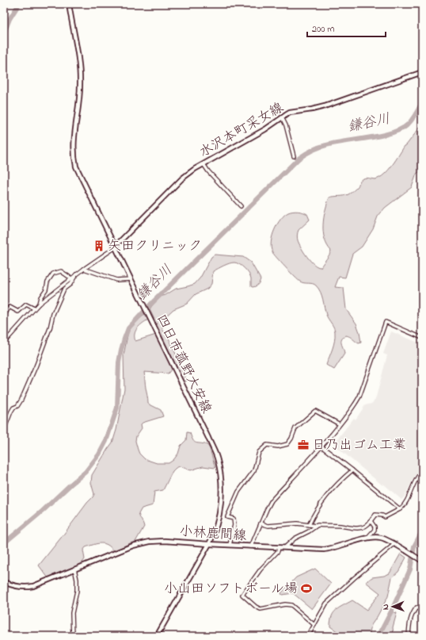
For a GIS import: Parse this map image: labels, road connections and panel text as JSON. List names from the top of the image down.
{
  "streets": {
    "main road": ["水沢本町采女線", "四日市菰野大安線", "小林鹿間線"]
  },
  "crossings": [
    ["水沢本町采女線", "四日市菰野大安線"],
    ["四日市菰野大安線", "小林鹿間線"]
  ],
  "water": ["鎌谷川"],
  "places": {
    "building": ["矢田クリニック"],
    "office": ["日乃出ゴム工業"],
    "sports": ["小山田ソフトボール場"]
  },
  "scale_bar": "200 m",
  "north": "left"
}
